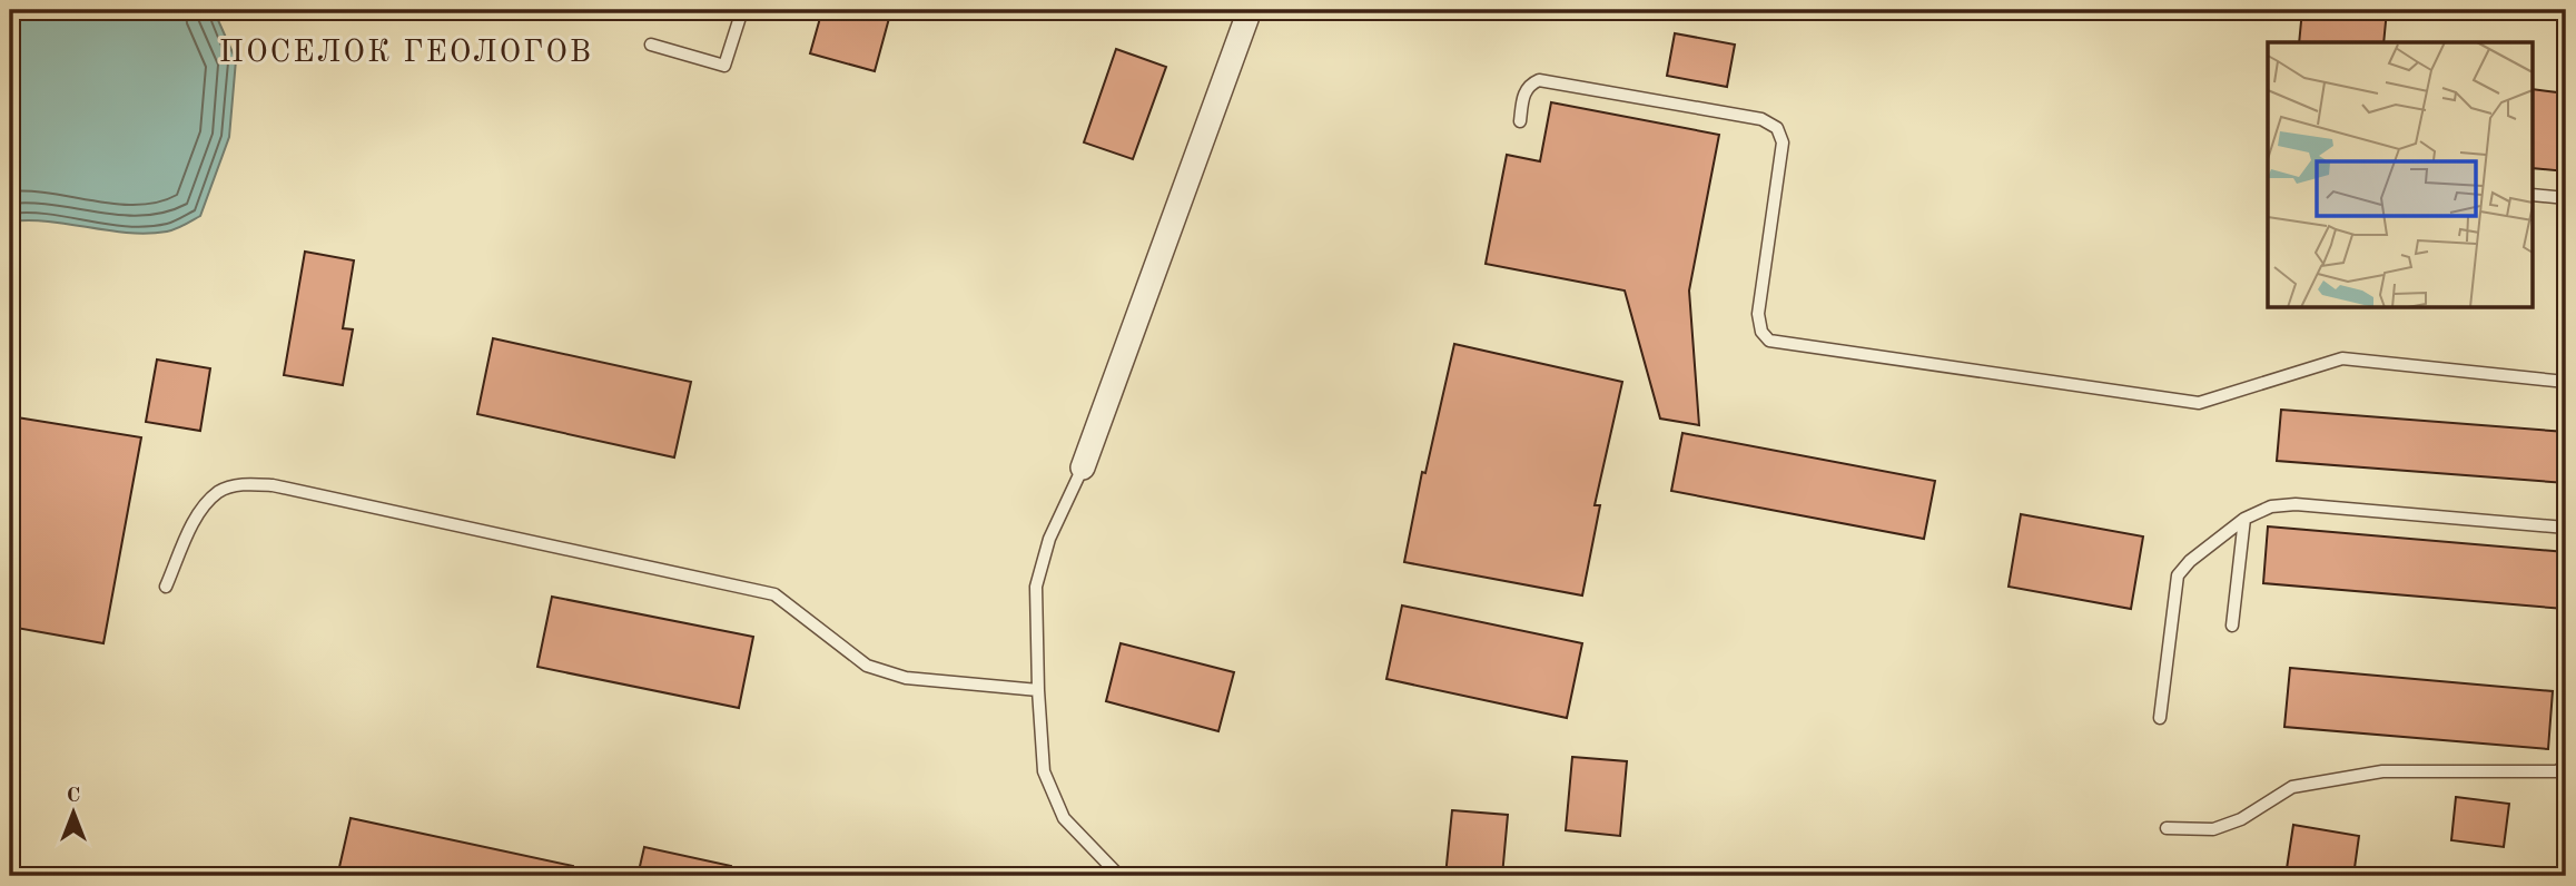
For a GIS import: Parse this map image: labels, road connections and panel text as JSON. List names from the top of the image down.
{
  "districts": ["ПОСЕЛОК ГЕОЛОГОВ"],
  "north": "top"
}
